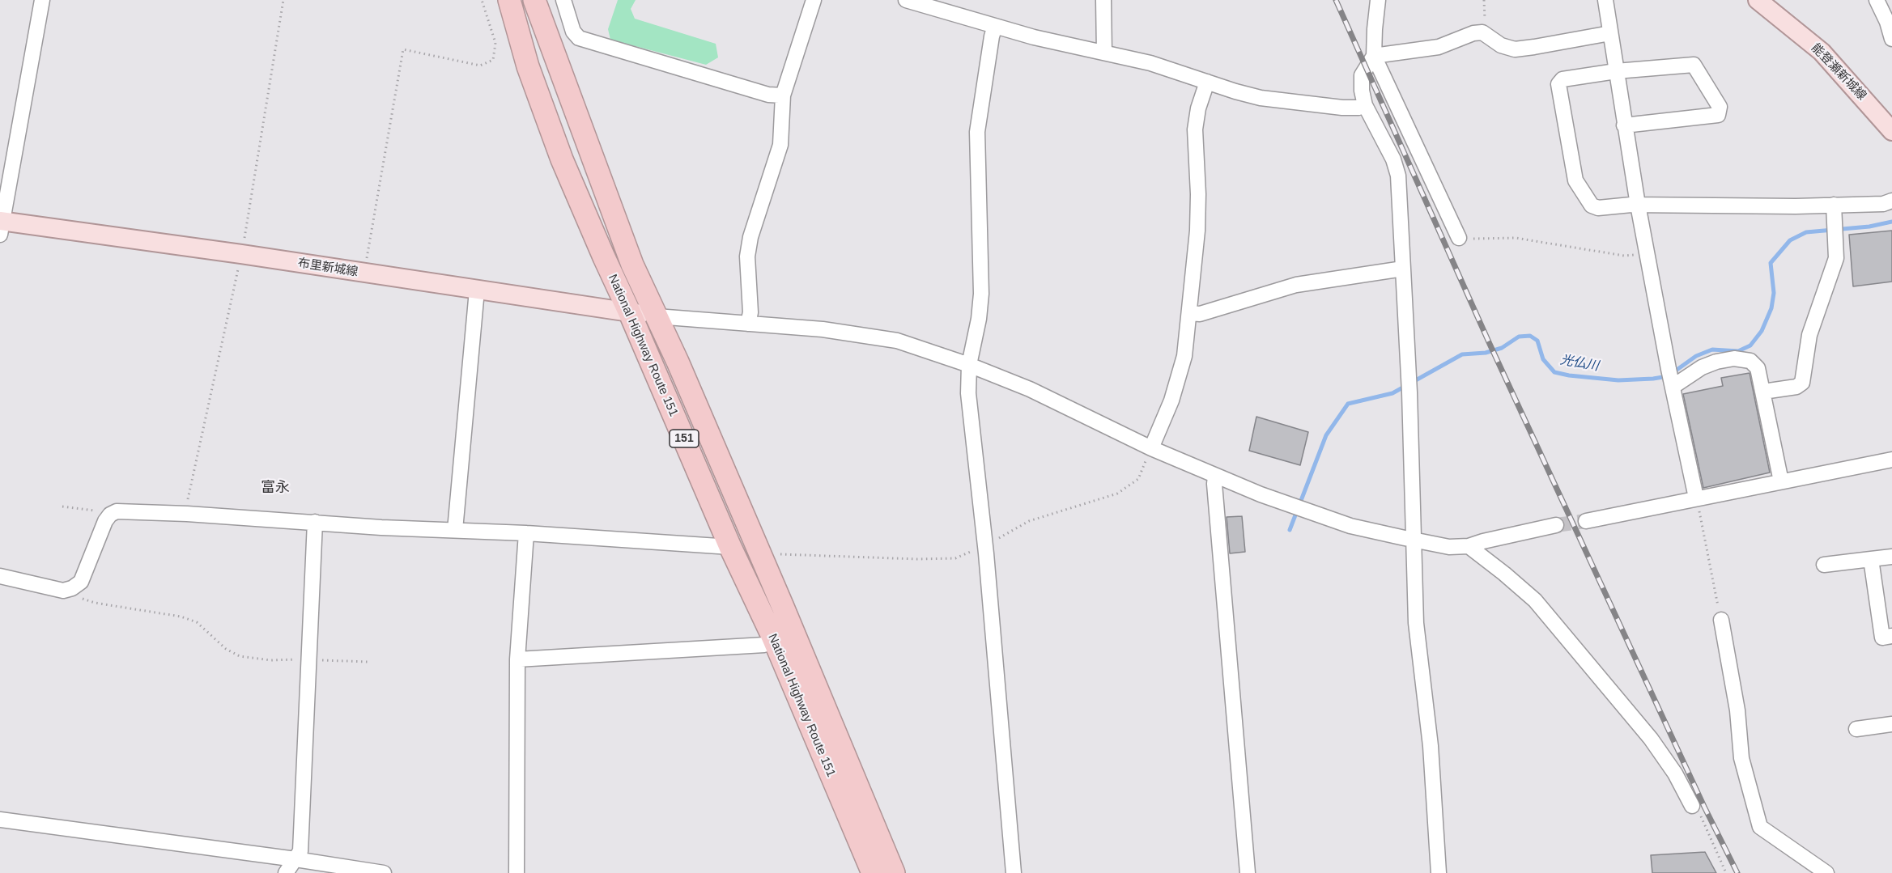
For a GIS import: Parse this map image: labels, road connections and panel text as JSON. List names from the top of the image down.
{
  "streets": {
    "highway": ["National Highway Route 151", "151"],
    "main road": ["能登瀬新城線", "布里新城線"]
  },
  "crossings": [
    ["布里新城線", "National Highway Route 151"]
  ],
  "districts": ["富永"],
  "water": ["光仏川"]
}
